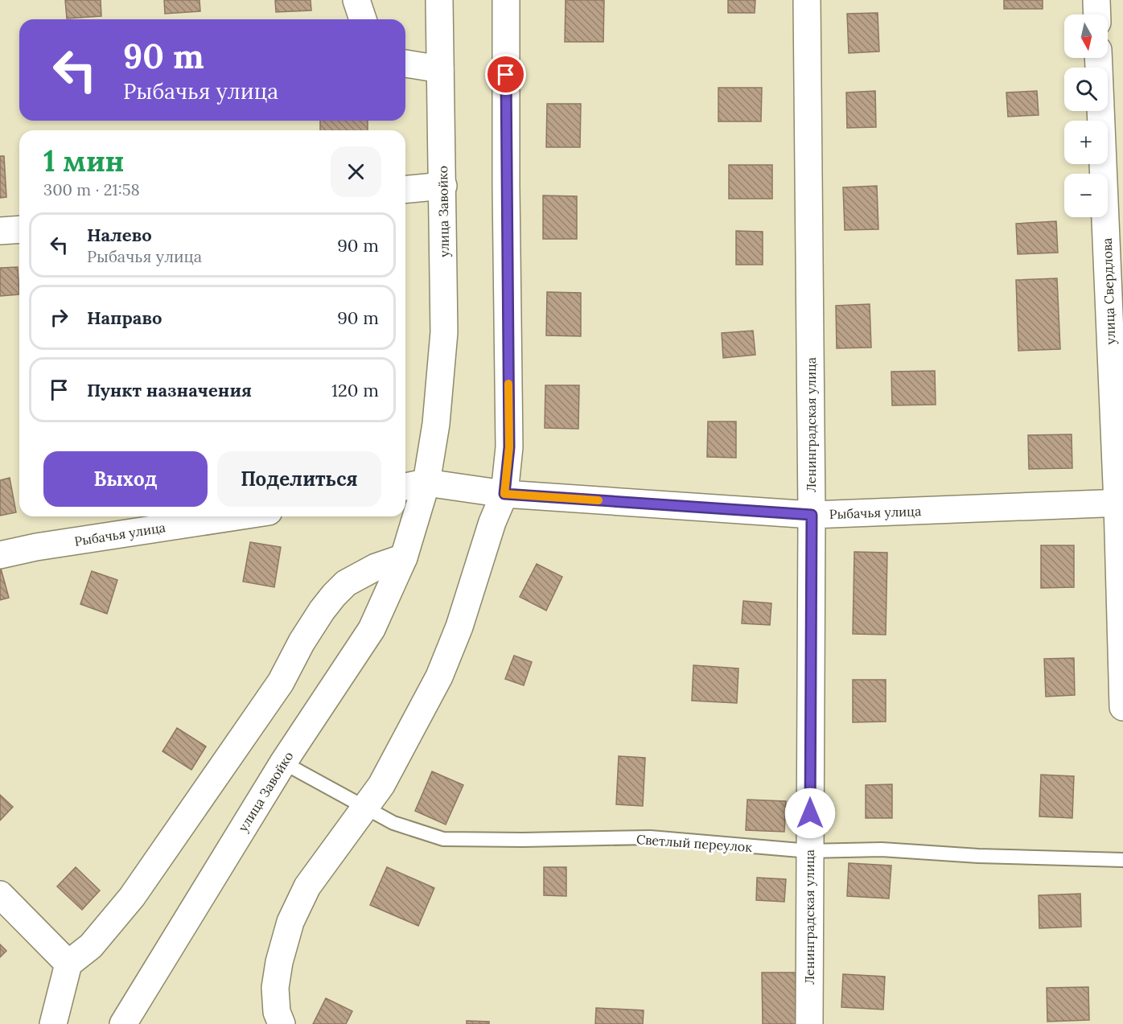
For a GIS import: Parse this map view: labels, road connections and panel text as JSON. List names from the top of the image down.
{
  "streets": {
    "street": [
      "улица Завойко",
      "улица Свердлова",
      "Ленинградская улица",
      "Рыбачья улица"
    ],
    "lane": ["Светлый переулок"]
  },
  "crossings": [
    ["улица Завойко", "Рыбачья улица"],
    ["улица Завойко", "Светлый переулок"],
    ["улица Свердлова", "Рыбачья улица"],
    ["Ленинградская улица", "Рыбачья улица"],
    ["Ленинградская улица", "Светлый переулок"]
  ],
  "north": "bottom",
  "page": {
    "map_buttons": ["+", "−"],
    "turn": ["90 m", "Рыбачья улица"],
    "heading": ["1 мин", "300 m · 21:58"],
    "list": [
      {
        "name": "Налево",
        "note": "Рыбачья улица",
        "value": "90 m"
      },
      {
        "name": "Направо",
        "value": "90 m"
      },
      {
        "name": "Пункт назначения",
        "value": "120 m"
      }
    ],
    "buttons": ["Выход", "Поделиться"]
  }
}
